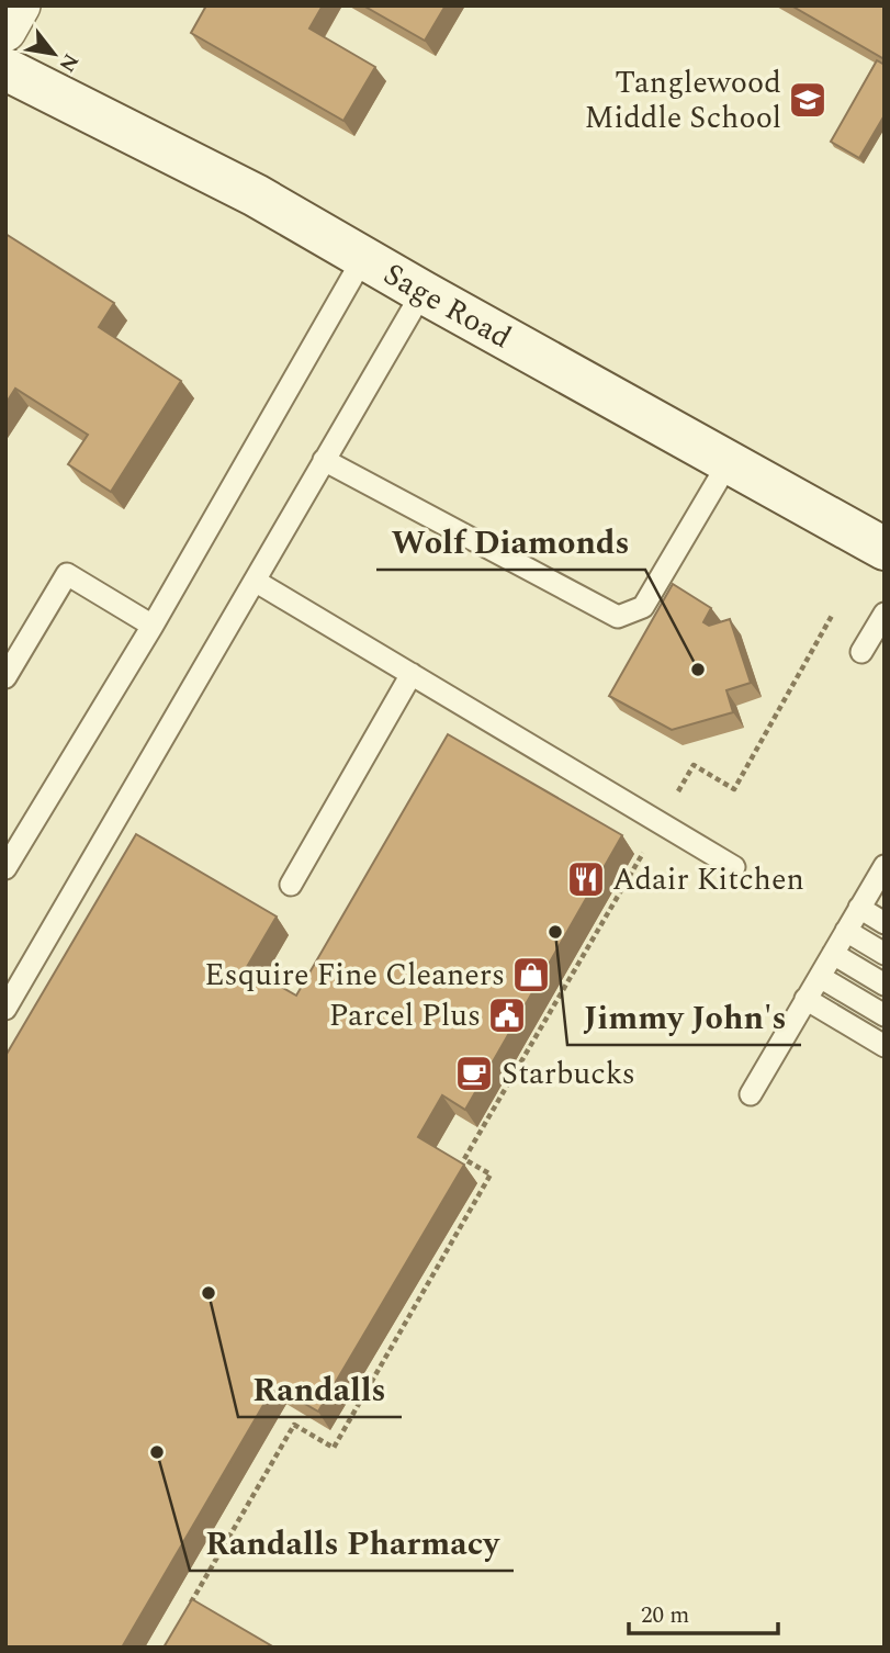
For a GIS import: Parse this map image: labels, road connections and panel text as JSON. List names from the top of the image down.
{
  "streets": {
    "main road": ["Sage Road"]
  },
  "places": {
    "school or university": ["Tanglewood Middle School"],
    "other": [
      "Wolf Diamonds",
      "Jimmy John's",
      "Randalls",
      "Randalls Pharmacy"
    ],
    "restaurant": ["Adair Kitchen"],
    "shop": ["Esquire Fine Cleaners"],
    "public building": ["Parcel Plus"],
    "cafe": ["Starbucks"]
  },
  "scale_bar": "20 m",
  "north": "bottom right"
}
